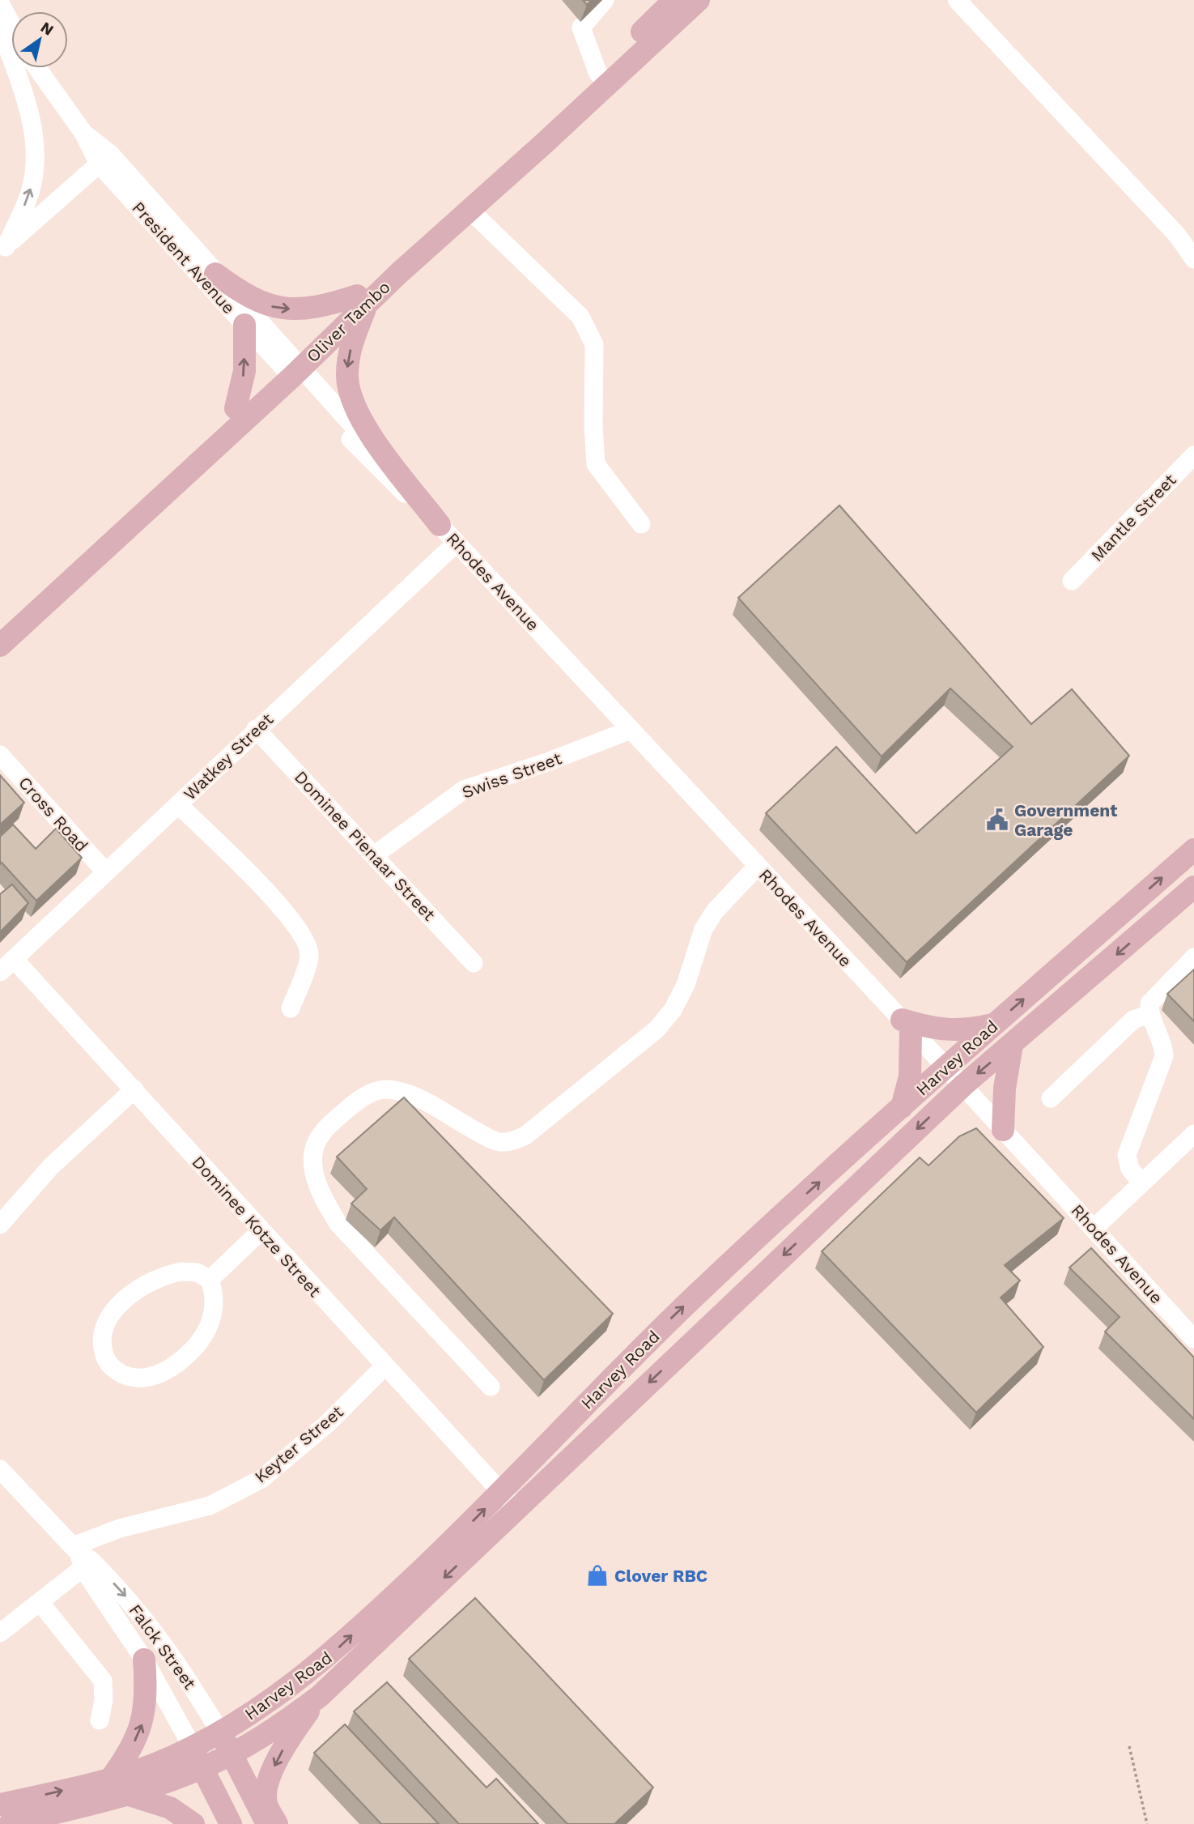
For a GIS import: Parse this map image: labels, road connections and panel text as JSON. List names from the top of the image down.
{
  "streets": {
    "main road": ["Oliver Tambo", "Harvey Road", "Falck Street"],
    "street": [
      "President Avenue",
      "Mantle Street",
      "Rhodes Avenue",
      "Watkey Street",
      "Swiss Street",
      "Cross Road",
      "Dominee Pienaar Street",
      "Dominee Kotze Street",
      "Keyter Street"
    ]
  },
  "crossings": [
    ["President Avenue", "Oliver Tambo"],
    ["President Avenue", "Rhodes Avenue"],
    ["Oliver Tambo", "Rhodes Avenue"],
    ["Rhodes Avenue", "Watkey Street"],
    ["Rhodes Avenue", "Swiss Street"],
    ["Rhodes Avenue", "Harvey Road"],
    ["Watkey Street", "Cross Road"],
    ["Watkey Street", "Dominee Pienaar Street"],
    ["Watkey Street", "Dominee Kotze Street"],
    ["Swiss Street", "Dominee Pienaar Street"],
    ["Harvey Road", "Dominee Kotze Street"],
    ["Harvey Road", "Falck Street"],
    ["Dominee Kotze Street", "Keyter Street"],
    ["Keyter Street", "Falck Street"]
  ],
  "places": {
    "public building": ["Government Garage"],
    "shop": ["Clover RBC"]
  },
  "north": "top right"
}
